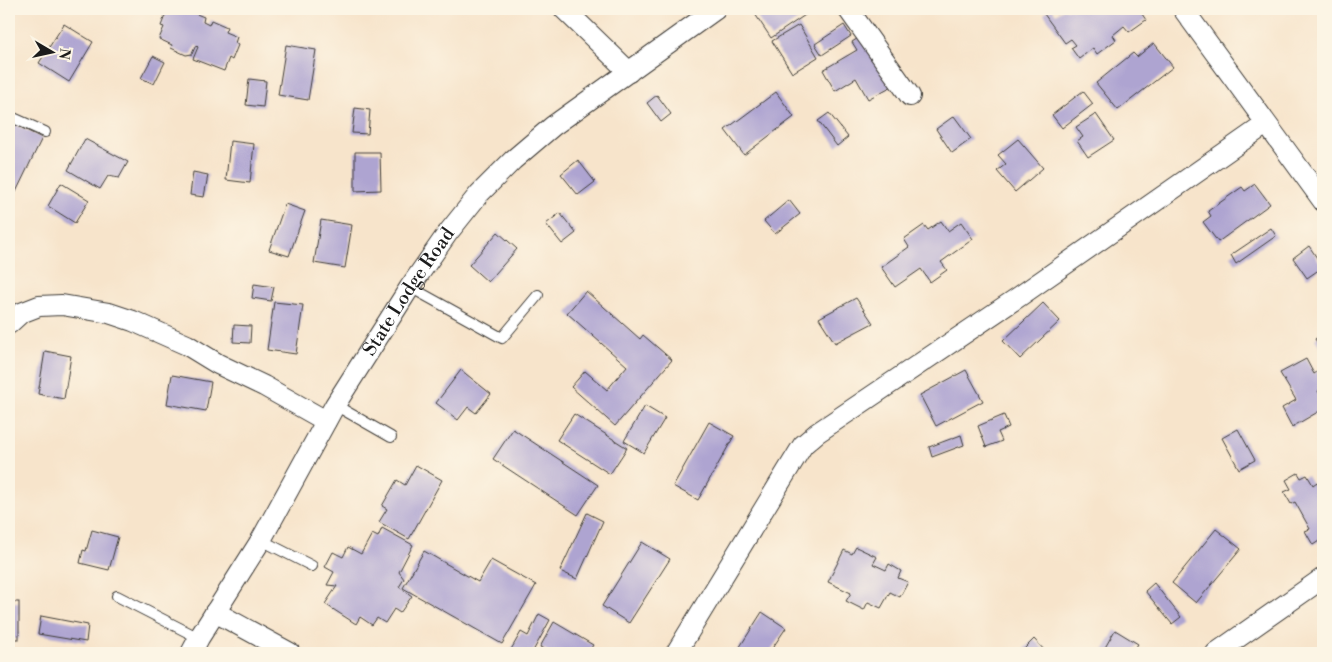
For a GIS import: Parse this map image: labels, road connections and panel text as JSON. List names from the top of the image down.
{
  "streets": {
    "street": ["State Lodge Road"]
  },
  "north": "right"
}
